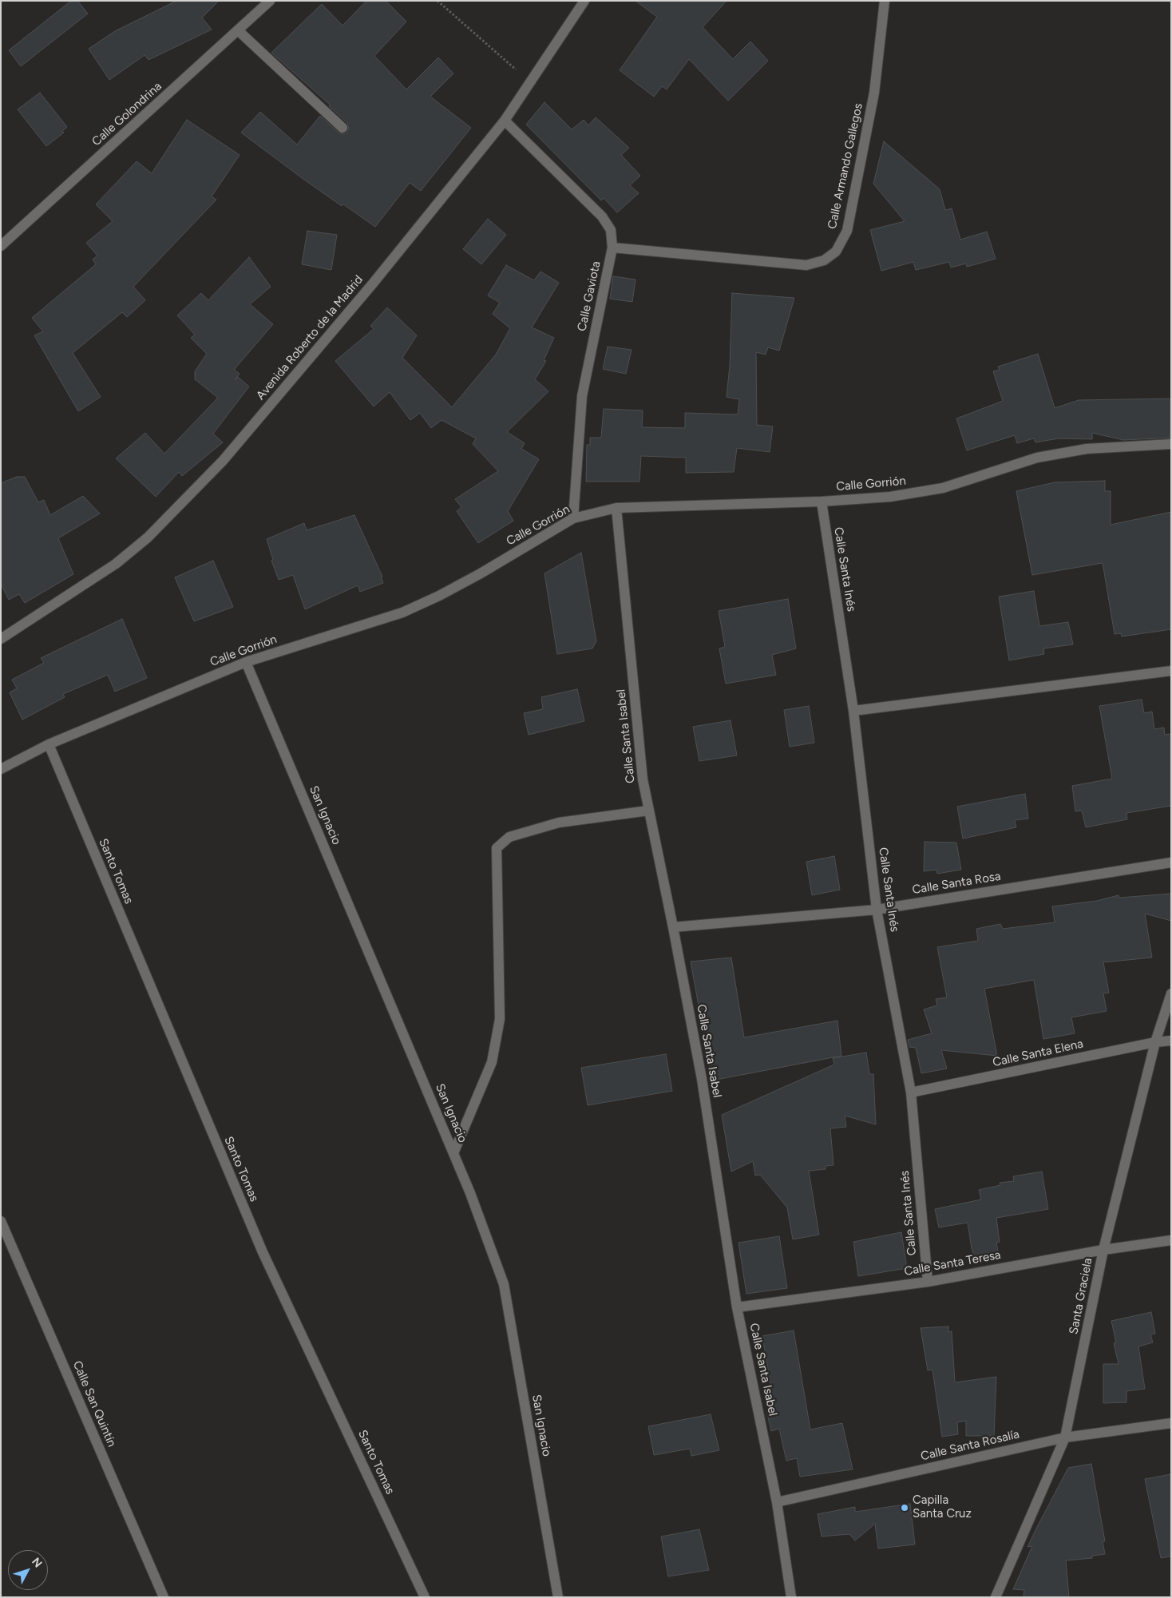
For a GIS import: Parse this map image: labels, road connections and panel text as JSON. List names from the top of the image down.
{
  "streets": {
    "street": [
      "Calle Golondrina",
      "Calle Armando Gallegos",
      "Calle Gaviota",
      "Avenida Roberto de la Madrid",
      "Calle Gorrión",
      "Calle Santa Inés",
      "Calle Santa Isabel",
      "San Ignacio",
      "Santo Tomas",
      "Calle Santa Rosa",
      "Calle Santa Elena",
      "Calle Santa Teresa",
      "Santa Graciela",
      "Calle San Quintín",
      "Calle Santa Rosalía"
    ]
  },
  "crossings": [
    ["Calle Armando Gallegos", "Calle Gaviota"],
    ["Calle Gaviota", "Avenida Roberto de la Madrid"],
    ["Calle Gaviota", "Calle Gorrión"],
    ["Calle Gorrión", "Calle Santa Inés"],
    ["Calle Gorrión", "Calle Santa Isabel"],
    ["Calle Gorrión", "San Ignacio"],
    ["Calle Gorrión", "Santo Tomas"],
    ["Calle Santa Inés", "Calle Santa Rosa"],
    ["Calle Santa Inés", "Calle Santa Elena"],
    ["Calle Santa Inés", "Calle Santa Teresa"],
    ["Calle Santa Isabel", "Calle Santa Rosa"],
    ["Calle Santa Isabel", "Calle Santa Teresa"],
    ["Calle Santa Isabel", "Calle Santa Rosalía"],
    ["Calle Santa Elena", "Santa Graciela"],
    ["Calle Santa Teresa", "Santa Graciela"],
    ["Santa Graciela", "Calle Santa Rosalía"]
  ],
  "places": ["Capilla Santa Cruz"],
  "north": "top right"
}
